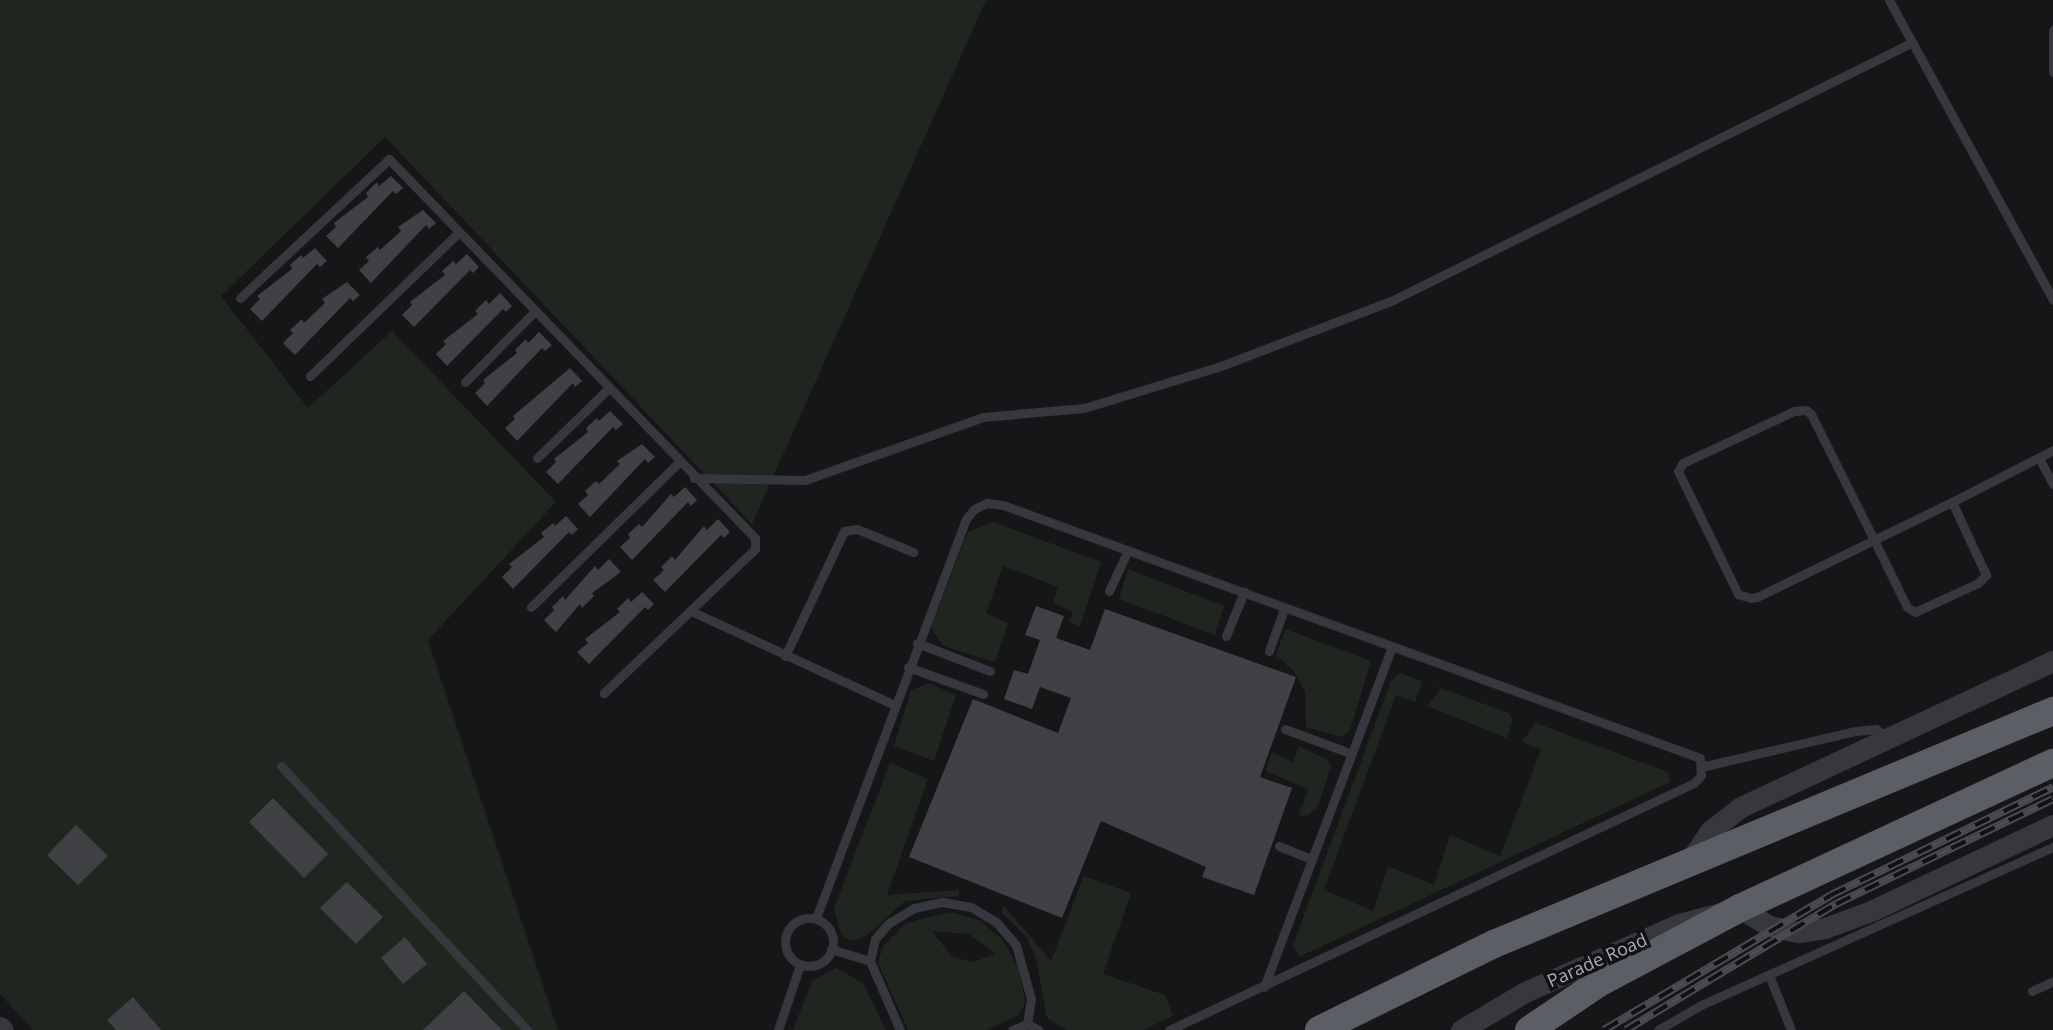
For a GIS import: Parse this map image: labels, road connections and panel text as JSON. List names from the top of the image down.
{
  "streets": {
    "street": ["Parade Road"]
  }
}
